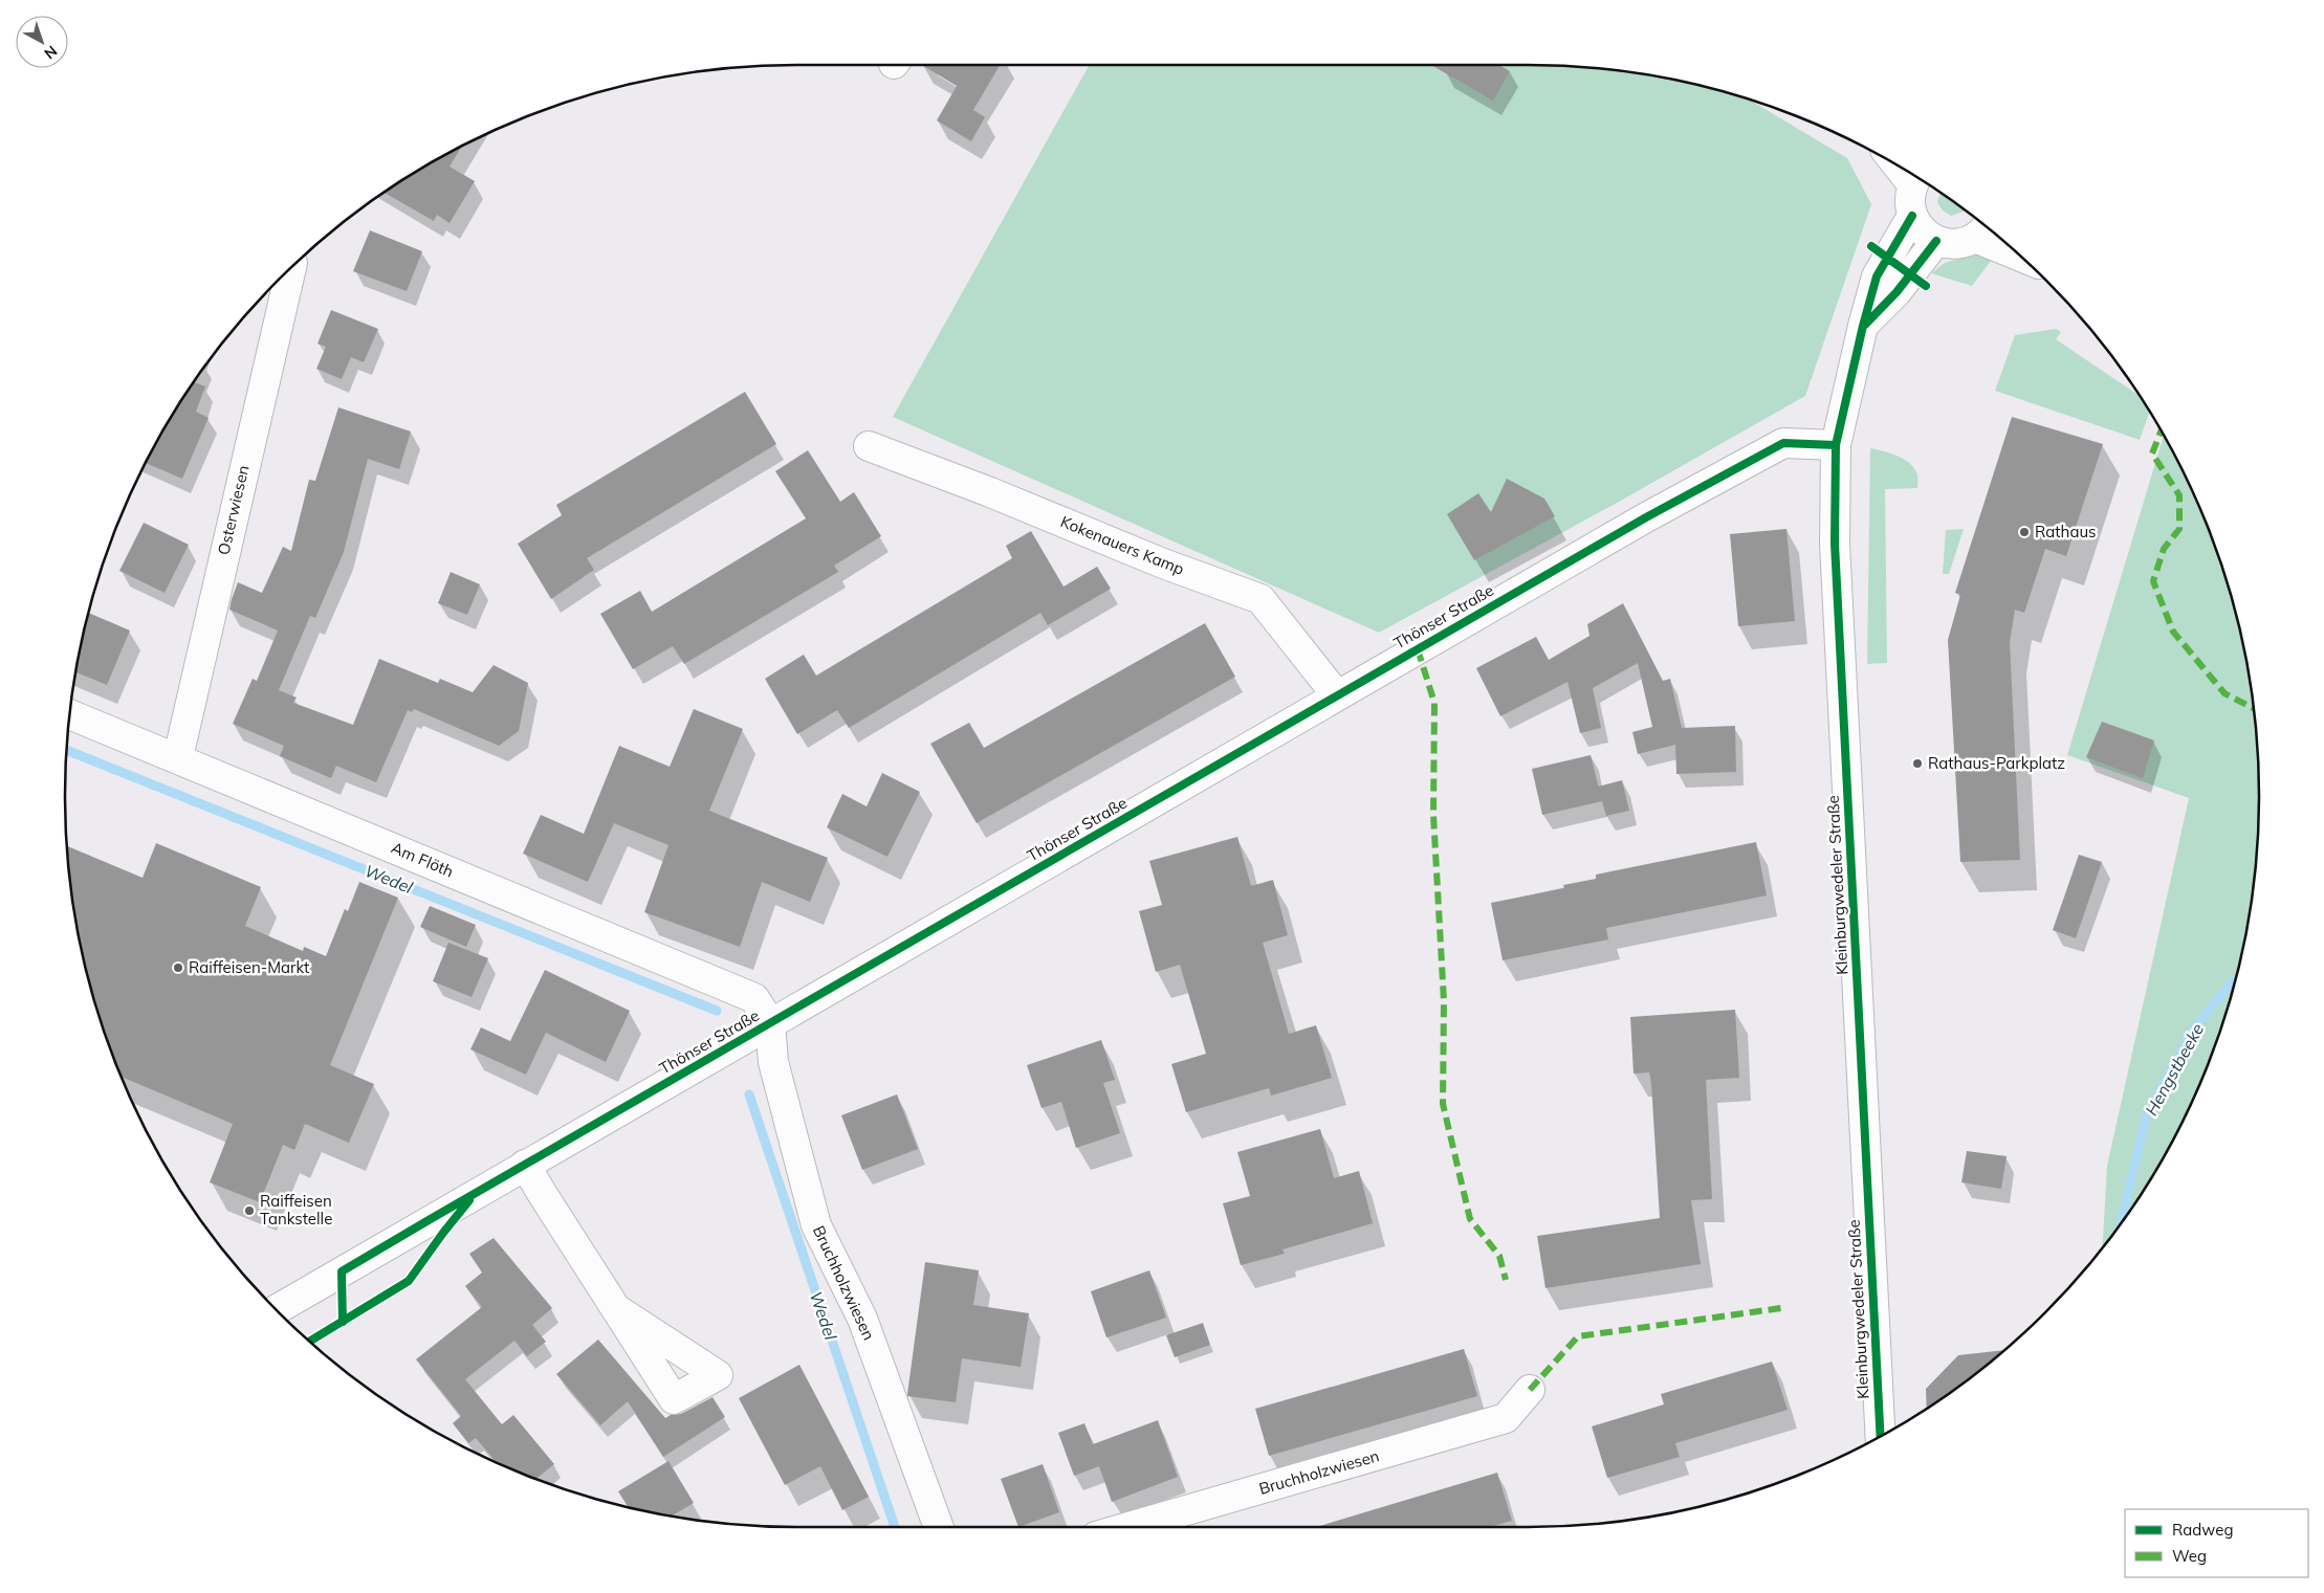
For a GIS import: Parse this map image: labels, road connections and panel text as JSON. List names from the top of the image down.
{
  "streets": {
    "street": [
      "Osterwiesen",
      "Kokenauers Kamp",
      "Thönser Straße",
      "Am Flöth",
      "Kleinburgwedeler Straße",
      "Bruchholzwiesen"
    ]
  },
  "crossings": [
    ["Osterwiesen", "Am Flöth"],
    ["Kokenauers Kamp", "Thönser Straße"],
    ["Thönser Straße", "Am Flöth"],
    ["Thönser Straße", "Kleinburgwedeler Straße"],
    ["Thönser Straße", "Bruchholzwiesen"],
    ["Am Flöth", "Bruchholzwiesen"]
  ],
  "water": ["Wedel", "Hengstbeeke"],
  "places": [
    "Rathaus",
    "Rathaus-Parkplatz",
    "Raiffeisen-Markt",
    "Raiffeisen Tankstelle"
  ],
  "legend": ["Radweg", "Weg"],
  "north": "bottom right"
}
